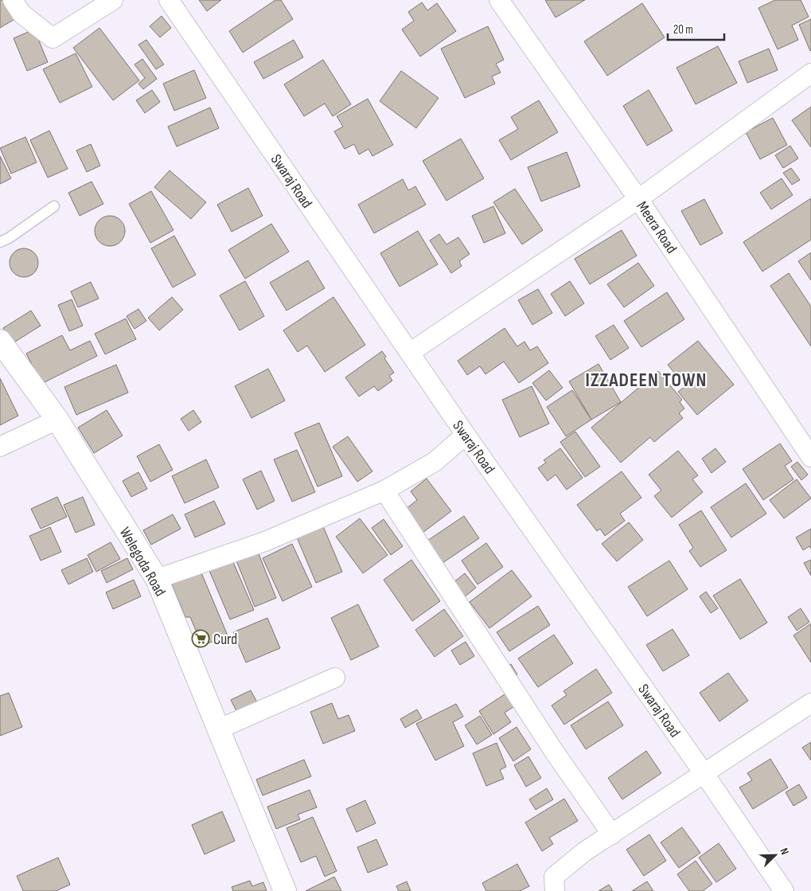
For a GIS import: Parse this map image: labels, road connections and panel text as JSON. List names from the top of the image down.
{
  "streets": {
    "street": ["Swaraj Road", "Meera Road", "Welegoda Road"]
  },
  "districts": ["IZZADEEN TOWN"],
  "places": {
    "supermarket": ["Curd"]
  },
  "scale_bar": "20 m",
  "north": "top right"
}
